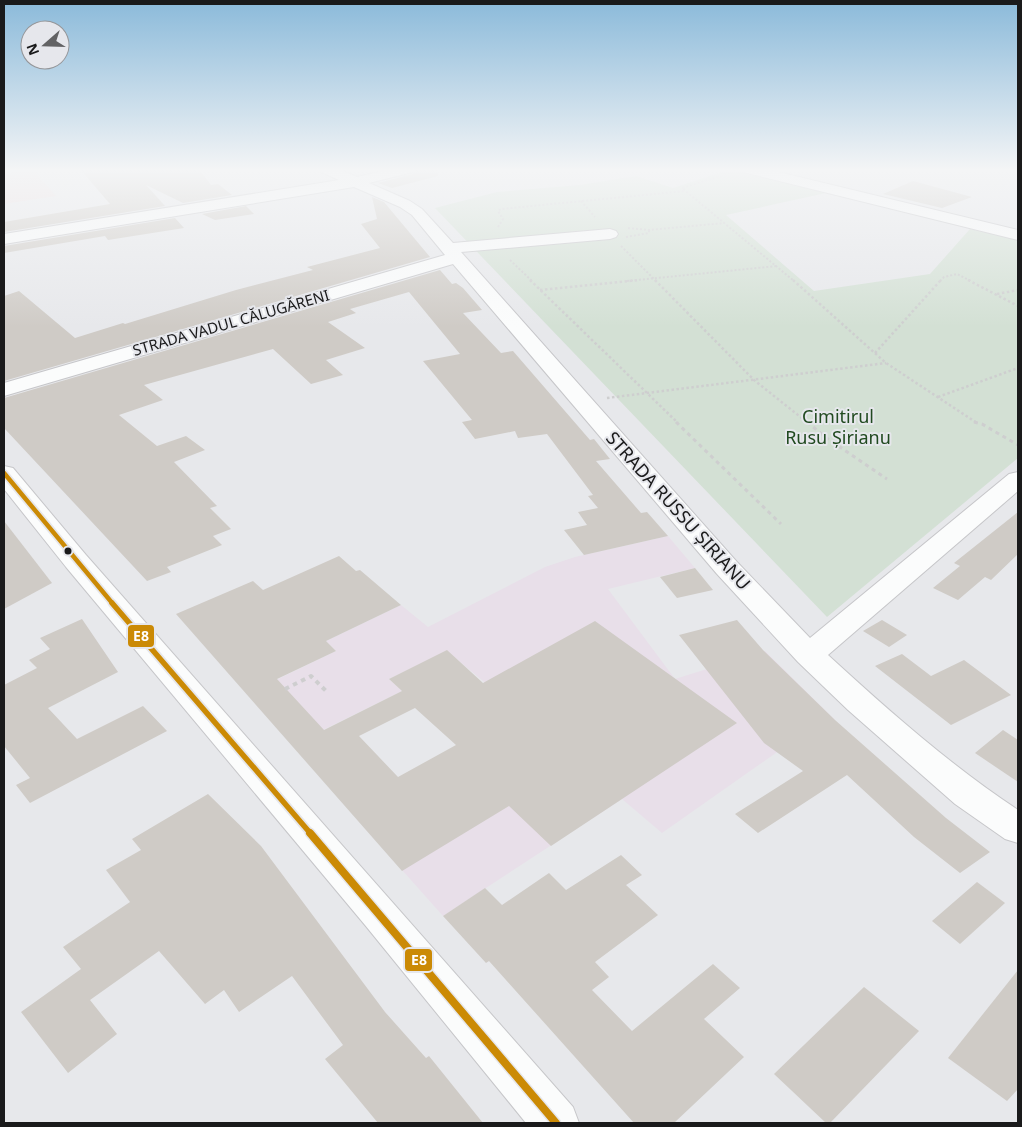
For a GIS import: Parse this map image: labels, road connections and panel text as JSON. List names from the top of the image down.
{
  "streets": {
    "street": ["STRADA VADUL CĂLUGĂRENI", "STRADA RUSSU ȘIRIANU"]
  },
  "crossings": [
    ["STRADA VADUL CĂLUGĂRENI", "STRADA RUSSU ȘIRIANU"]
  ],
  "parks": ["Cimitirul Rusu Șirianu"],
  "lines": ["transit line E8"],
  "north": "left"
}
